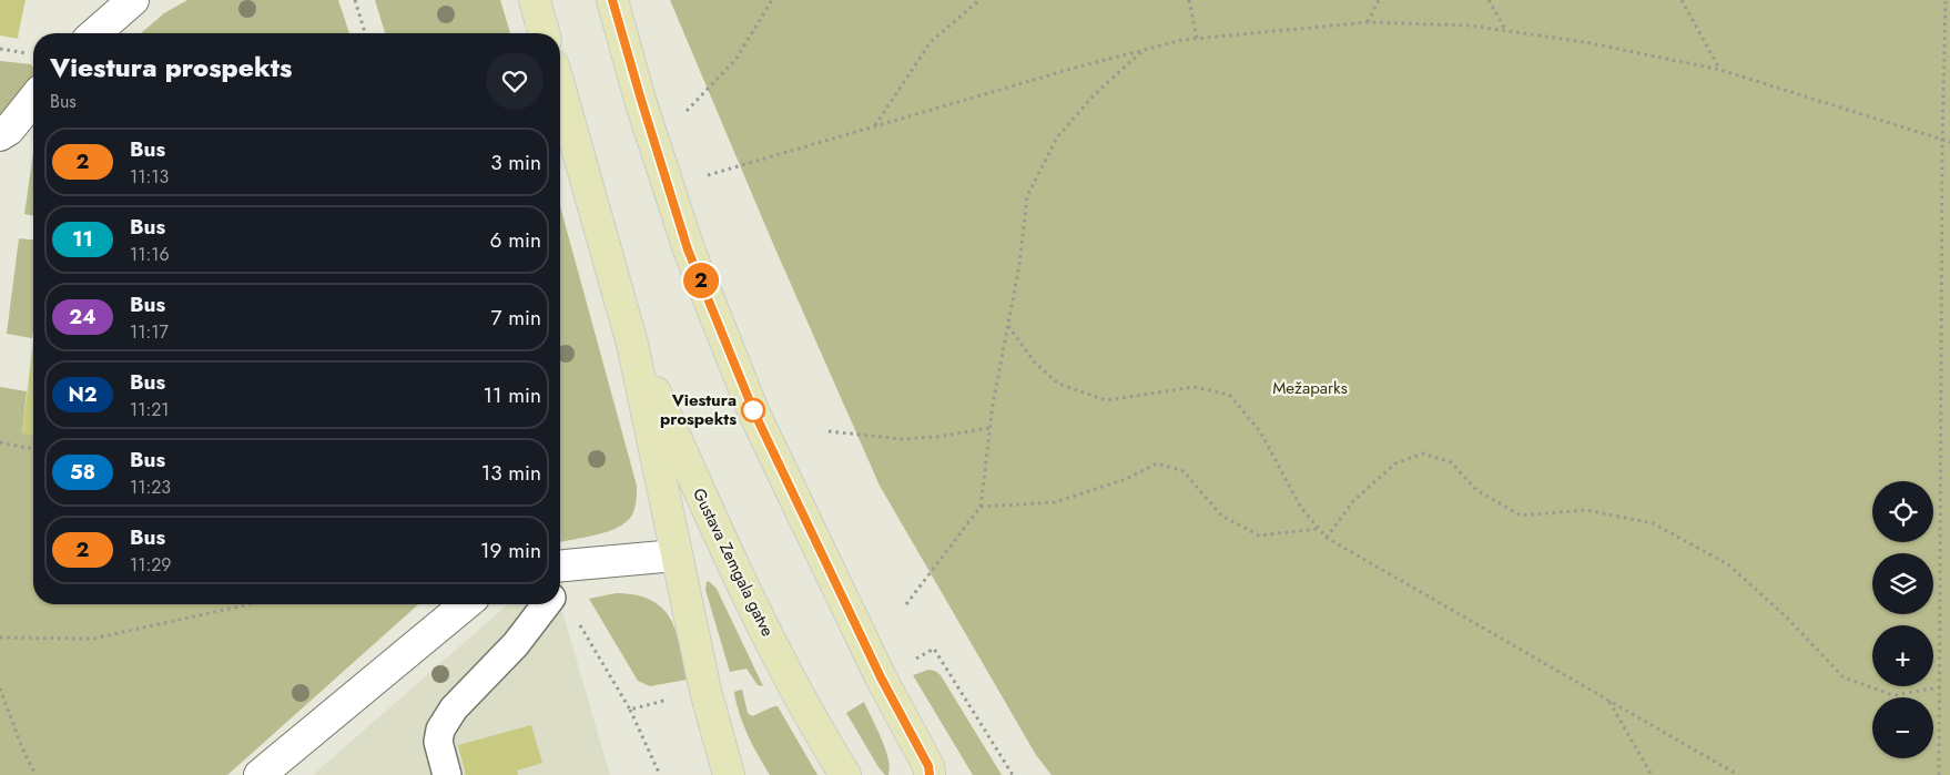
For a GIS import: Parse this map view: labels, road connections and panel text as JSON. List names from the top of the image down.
{
  "streets": {
    "main road": ["Gustava Zemgala gatve"]
  },
  "parks": ["Mežaparks"],
  "places": ["Viestura prospekts"],
  "lines": ["bus line 2"],
  "page": {
    "on_map": "2",
    "heading": ["Viestura prospekts", "Bus"],
    "list": [
      {
        "mark": "2",
        "name": "Bus",
        "note": "11:13",
        "value": "3 min"
      },
      {
        "mark": "11",
        "name": "Bus",
        "note": "11:16",
        "value": "6 min"
      },
      {
        "mark": "24",
        "name": "Bus",
        "note": "11:17",
        "value": "7 min"
      },
      {
        "mark": "N2",
        "name": "Bus",
        "note": "11:21",
        "value": "11 min"
      },
      {
        "mark": "58",
        "name": "Bus",
        "note": "11:23",
        "value": "13 min"
      },
      {
        "mark": "2",
        "name": "Bus",
        "note": "11:29",
        "value": "19 min"
      }
    ],
    "map_buttons": ["+", "−"]
  }
}
